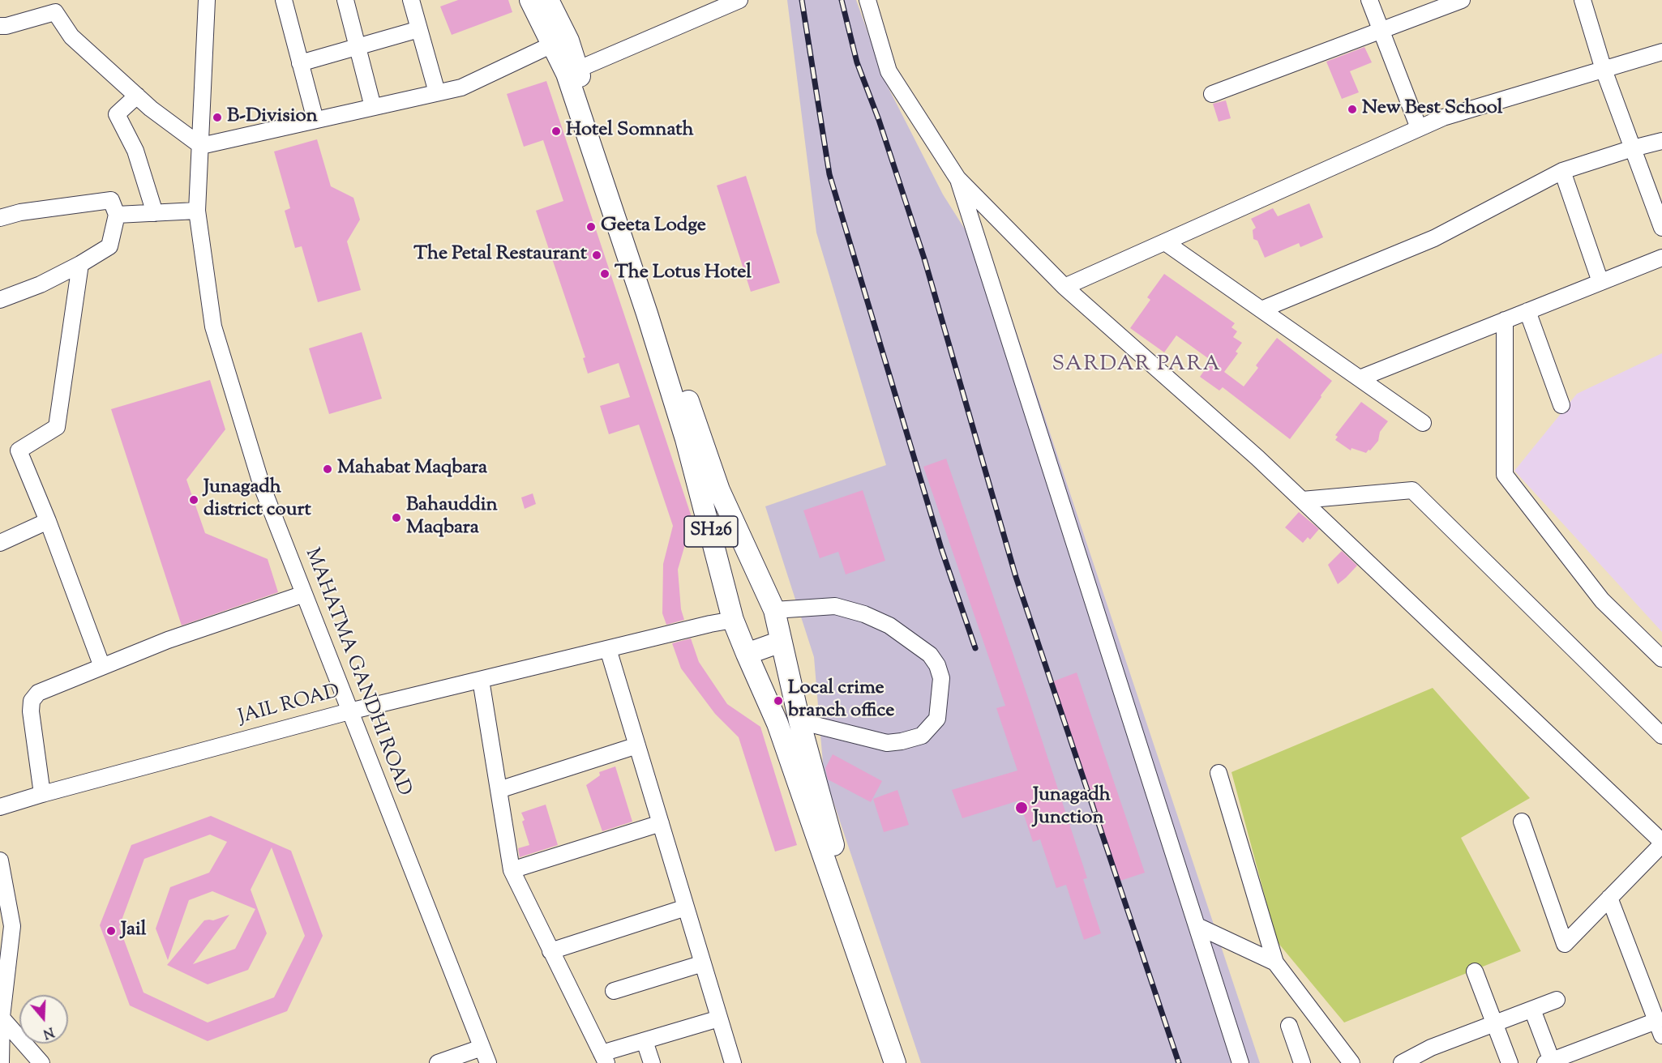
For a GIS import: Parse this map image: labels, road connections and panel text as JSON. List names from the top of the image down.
{
  "streets": {
    "main road": ["SH26"],
    "street": ["MAHATMA GANDHI ROAD", "JAIL ROAD"]
  },
  "crossings": [
    ["SH26", "JAIL ROAD"],
    ["MAHATMA GANDHI ROAD", "JAIL ROAD"]
  ],
  "districts": ["SARDAR PARA"],
  "places": [
    "New Best School",
    "B-Division",
    "Hotel Somnath",
    "Geeta Lodge",
    "The Petal Restaurant",
    "The Lotus Hotel",
    "Mahabat Maqbara",
    "Junagadh district court",
    "Bahauddin Maqbara",
    "Local crime branch office",
    "Junagadh Junction",
    "Jail"
  ],
  "north": "bottom"
}
